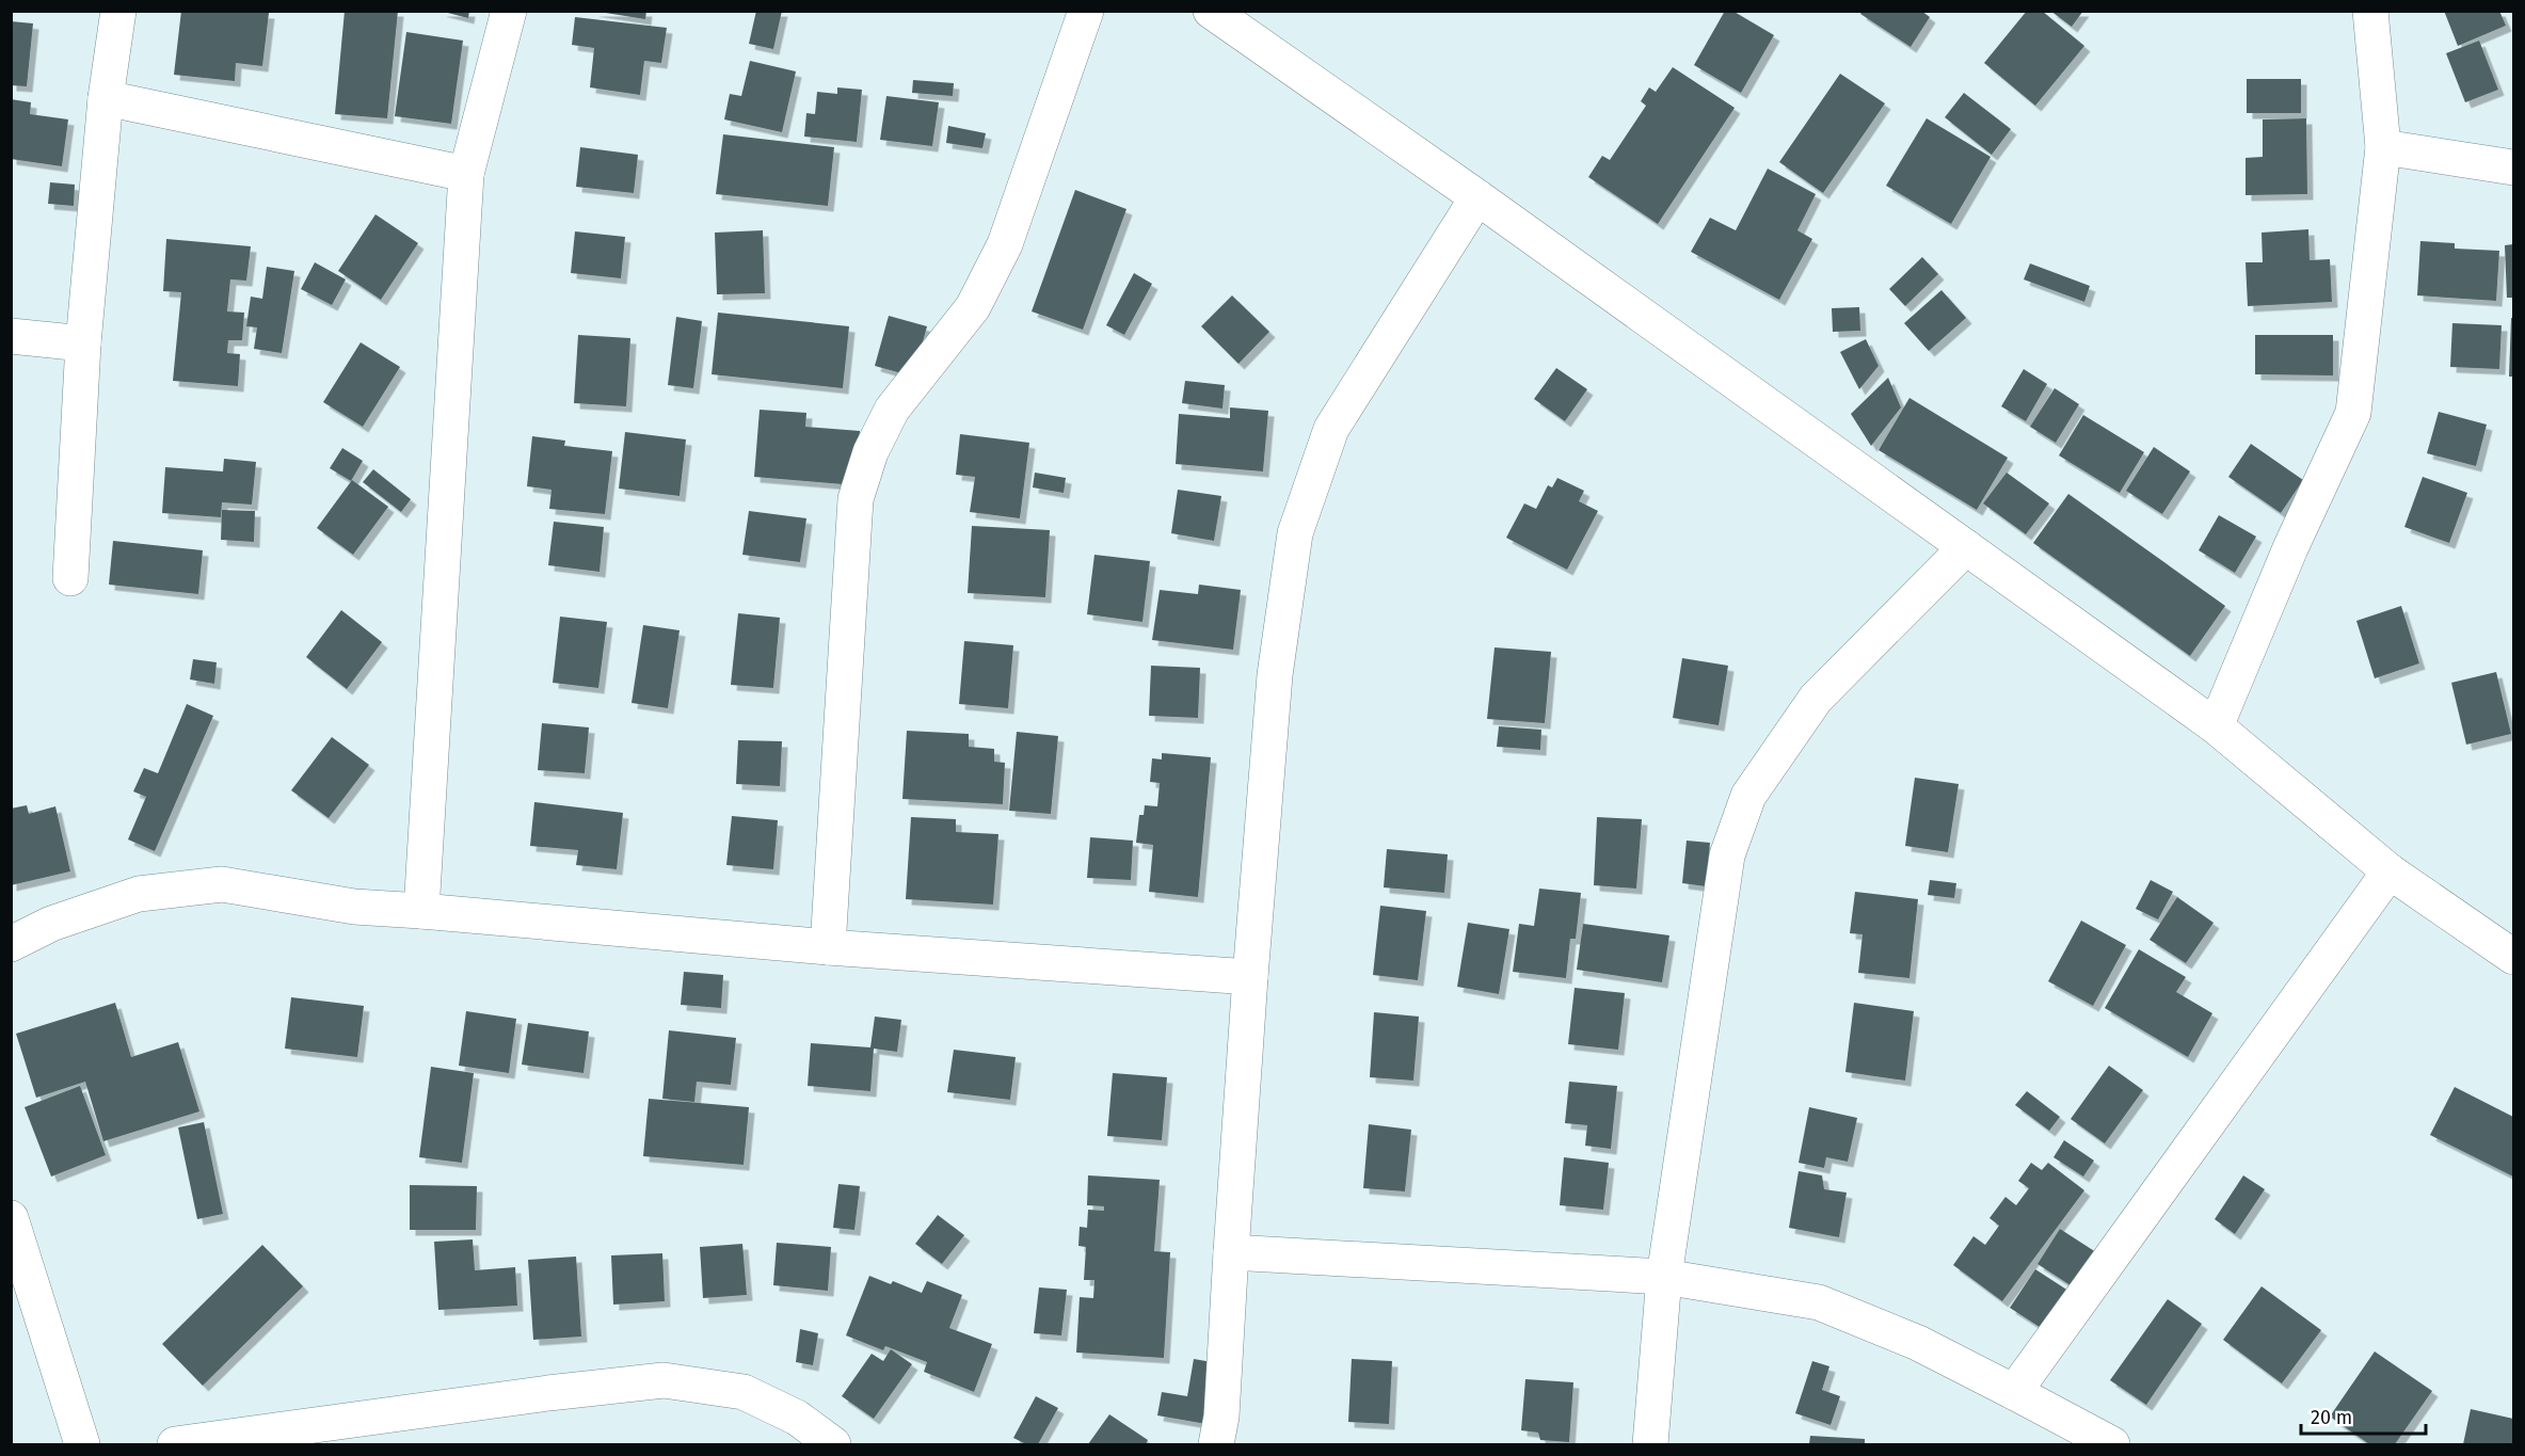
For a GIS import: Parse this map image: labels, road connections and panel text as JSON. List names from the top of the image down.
{
  "scale_bar": "20 m"
}
